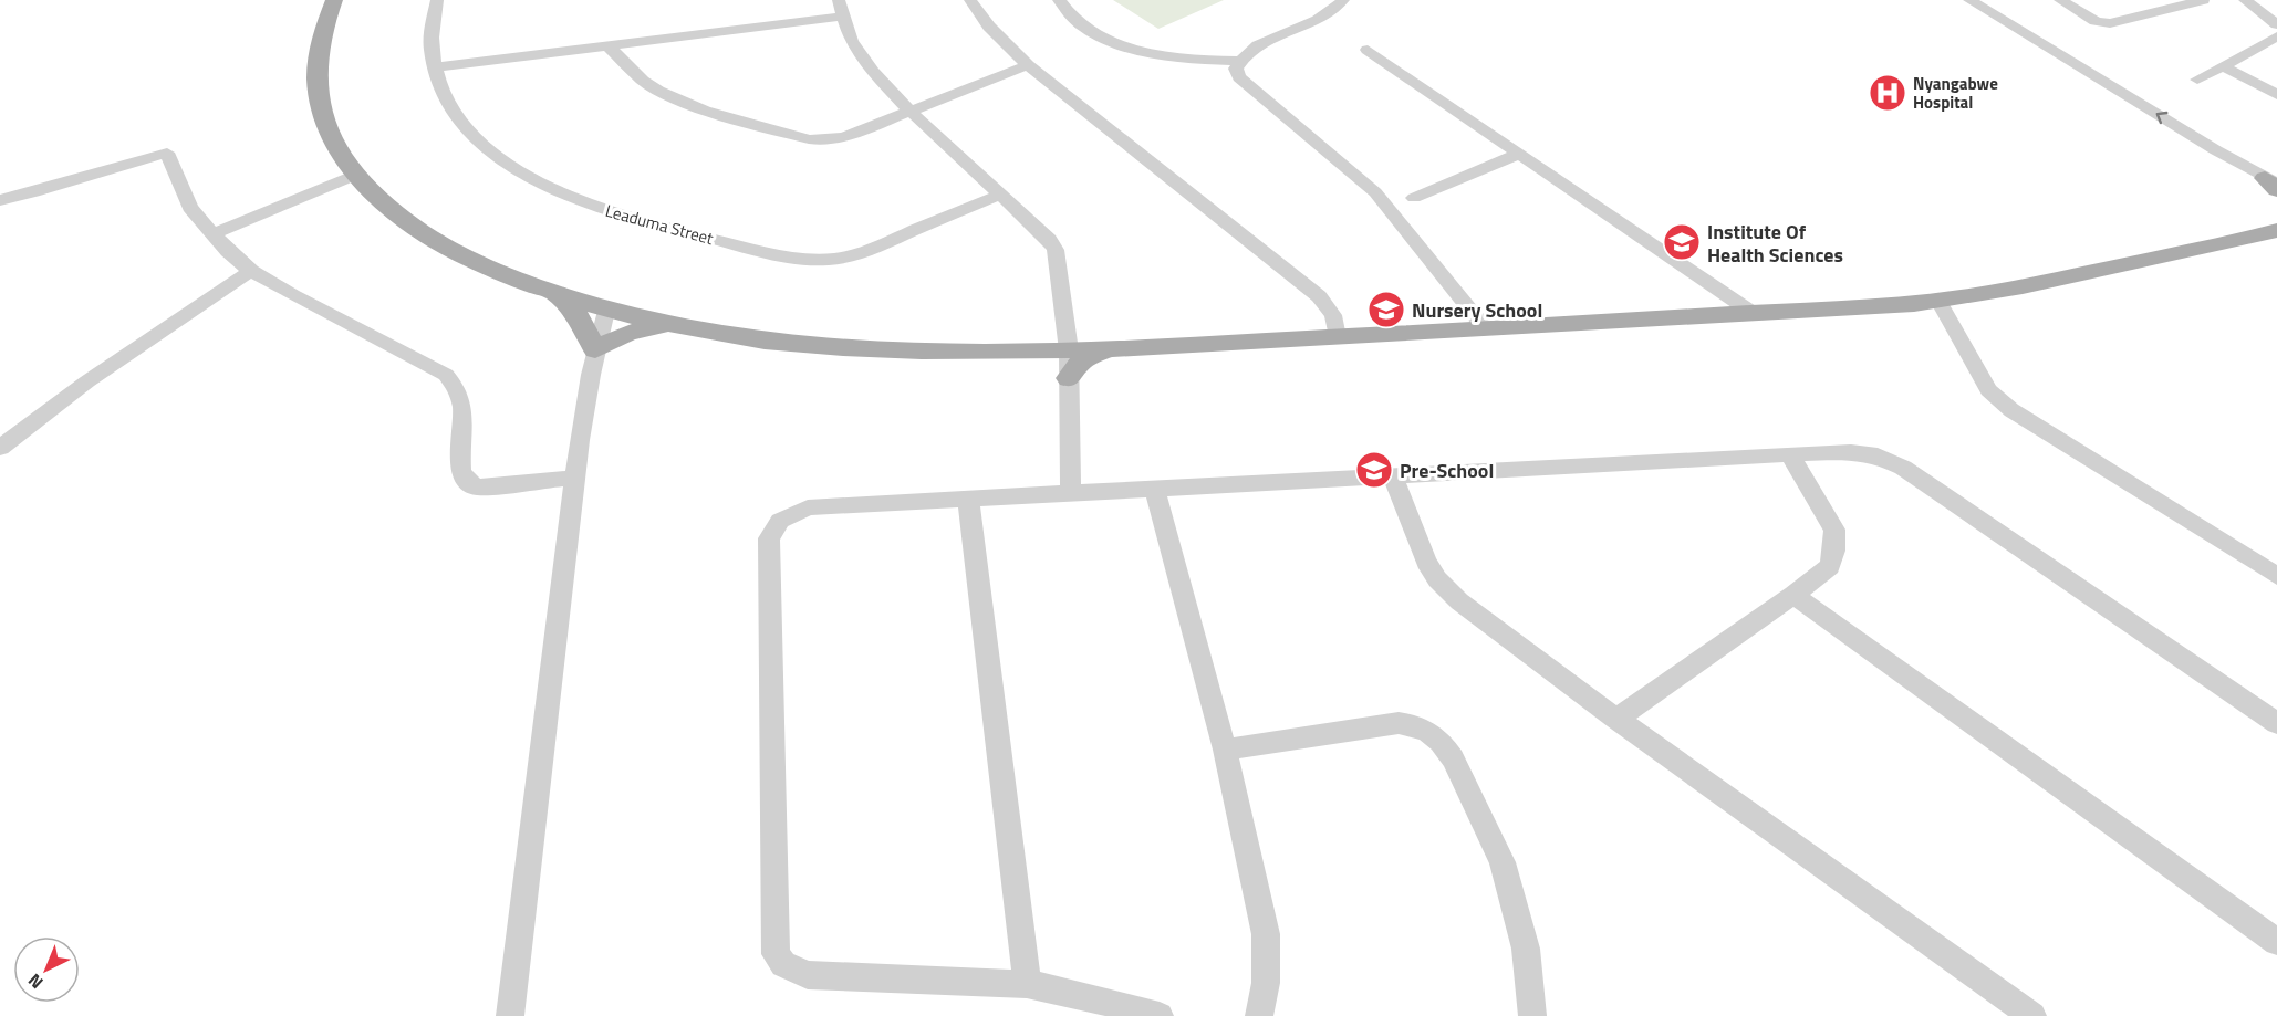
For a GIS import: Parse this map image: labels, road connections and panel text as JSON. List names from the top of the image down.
{
  "streets": {
    "street": ["Leaduma Street"]
  },
  "places": {
    "hospital": ["Nyangabwe Hospital"],
    "school or university": ["Institute Of Health Sciences", "Nursery School", "Pre-School"]
  },
  "north": "bottom left"
}
